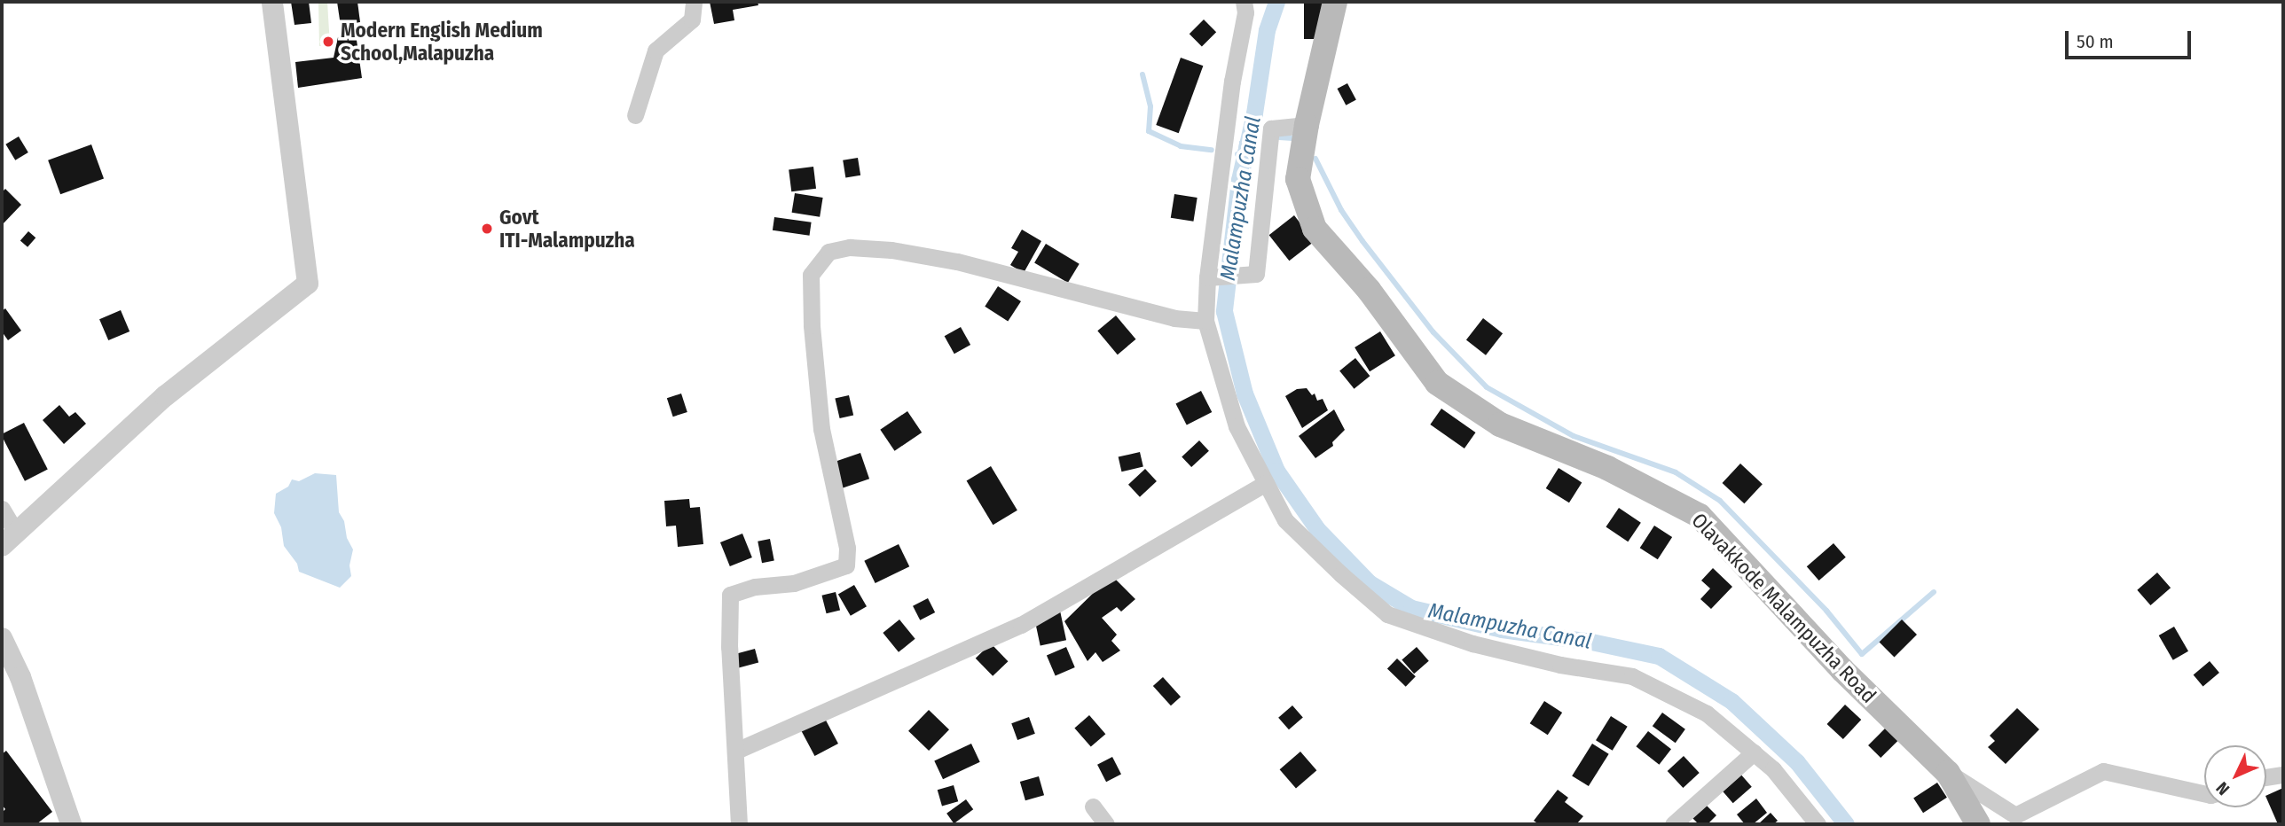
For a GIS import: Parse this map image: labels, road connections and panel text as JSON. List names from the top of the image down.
{
  "streets": {
    "main road": ["Olavakkode Malampuzha Road"]
  },
  "water": ["Malampuzha Canal"],
  "places": ["Modern English Medium School,Malapuzha", "Govt ITI-Malampuzha"],
  "scale_bar": "50 m",
  "north": "bottom left"
}
